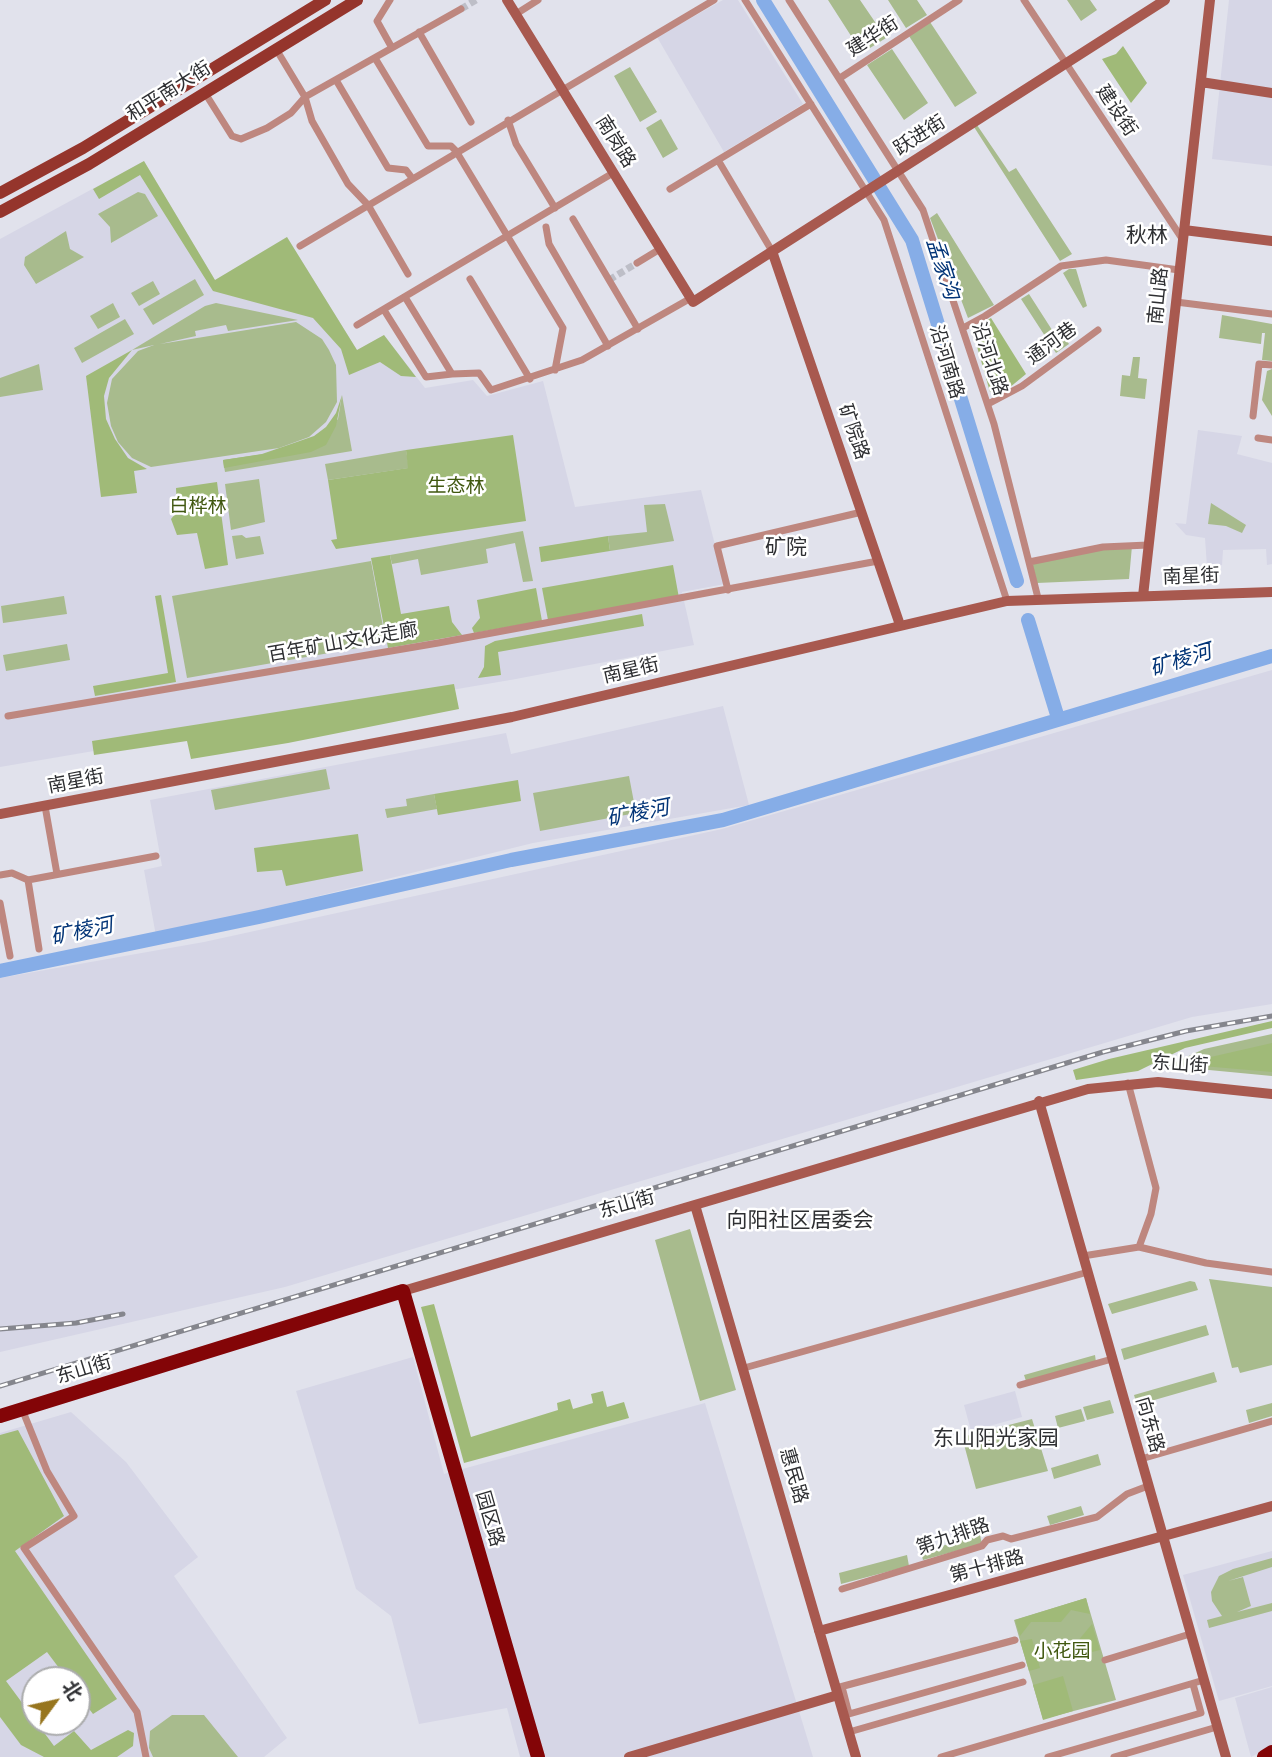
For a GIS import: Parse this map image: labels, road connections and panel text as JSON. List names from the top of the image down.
{
  "streets": {
    "highway": ["东山街", "园区路"],
    "main road": ["和平南大街"],
    "street": [
      "建华街",
      "建设街",
      "跃进街",
      "南岗路",
      "南山路",
      "通河巷",
      "沿河北路",
      "沿河南路",
      "矿院路",
      "南星街",
      "百年矿山文化走廊",
      "向东路",
      "惠民路",
      "第九排路",
      "第十排路"
    ]
  },
  "crossings": [
    ["建华街", "沿河北路"],
    ["建设街", "跃进街"],
    ["建设街", "南山路"],
    ["跃进街", "南岗路"],
    ["跃进街", "沿河北路"],
    ["跃进街", "沿河南路"],
    ["跃进街", "矿院路"],
    ["南山路", "南星街"],
    ["通河巷", "沿河北路"],
    ["沿河北路", "南星街"],
    ["沿河南路", "南星街"],
    ["矿院路", "南星街"],
    ["矿院路", "百年矿山文化走廊"],
    ["东山街", "向东路"],
    ["东山街", "惠民路"],
    ["东山街", "园区路"],
    ["向东路", "第九排路"],
    ["向东路", "第十排路"],
    ["惠民路", "第十排路"]
  ],
  "districts": [
    "秋林",
    "矿院",
    "向阳社区居委会",
    "东山阳光家园"
  ],
  "water": ["孟家沟", "矿棱河"],
  "parks": ["生态林", "白桦林", "小花园"],
  "north": "top right"
}
